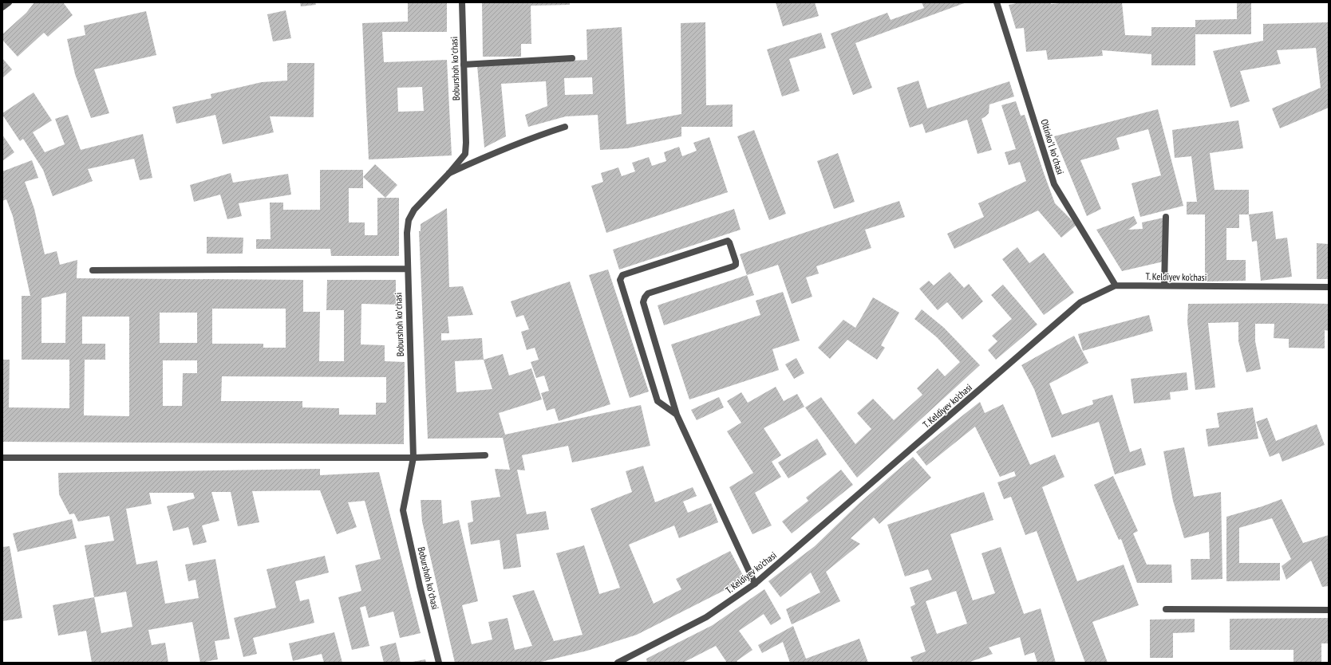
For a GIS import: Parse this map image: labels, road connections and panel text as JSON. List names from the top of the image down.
{
  "streets": {
    "street": ["Boburshoh koʻchasi", "Oltinkoʻl koʻchasi", "T. Keldiyev ko'chasi"]
  },
  "crossings": [
    ["Oltinkoʻl koʻchasi", "T. Keldiyev ko'chasi"]
  ]
}
